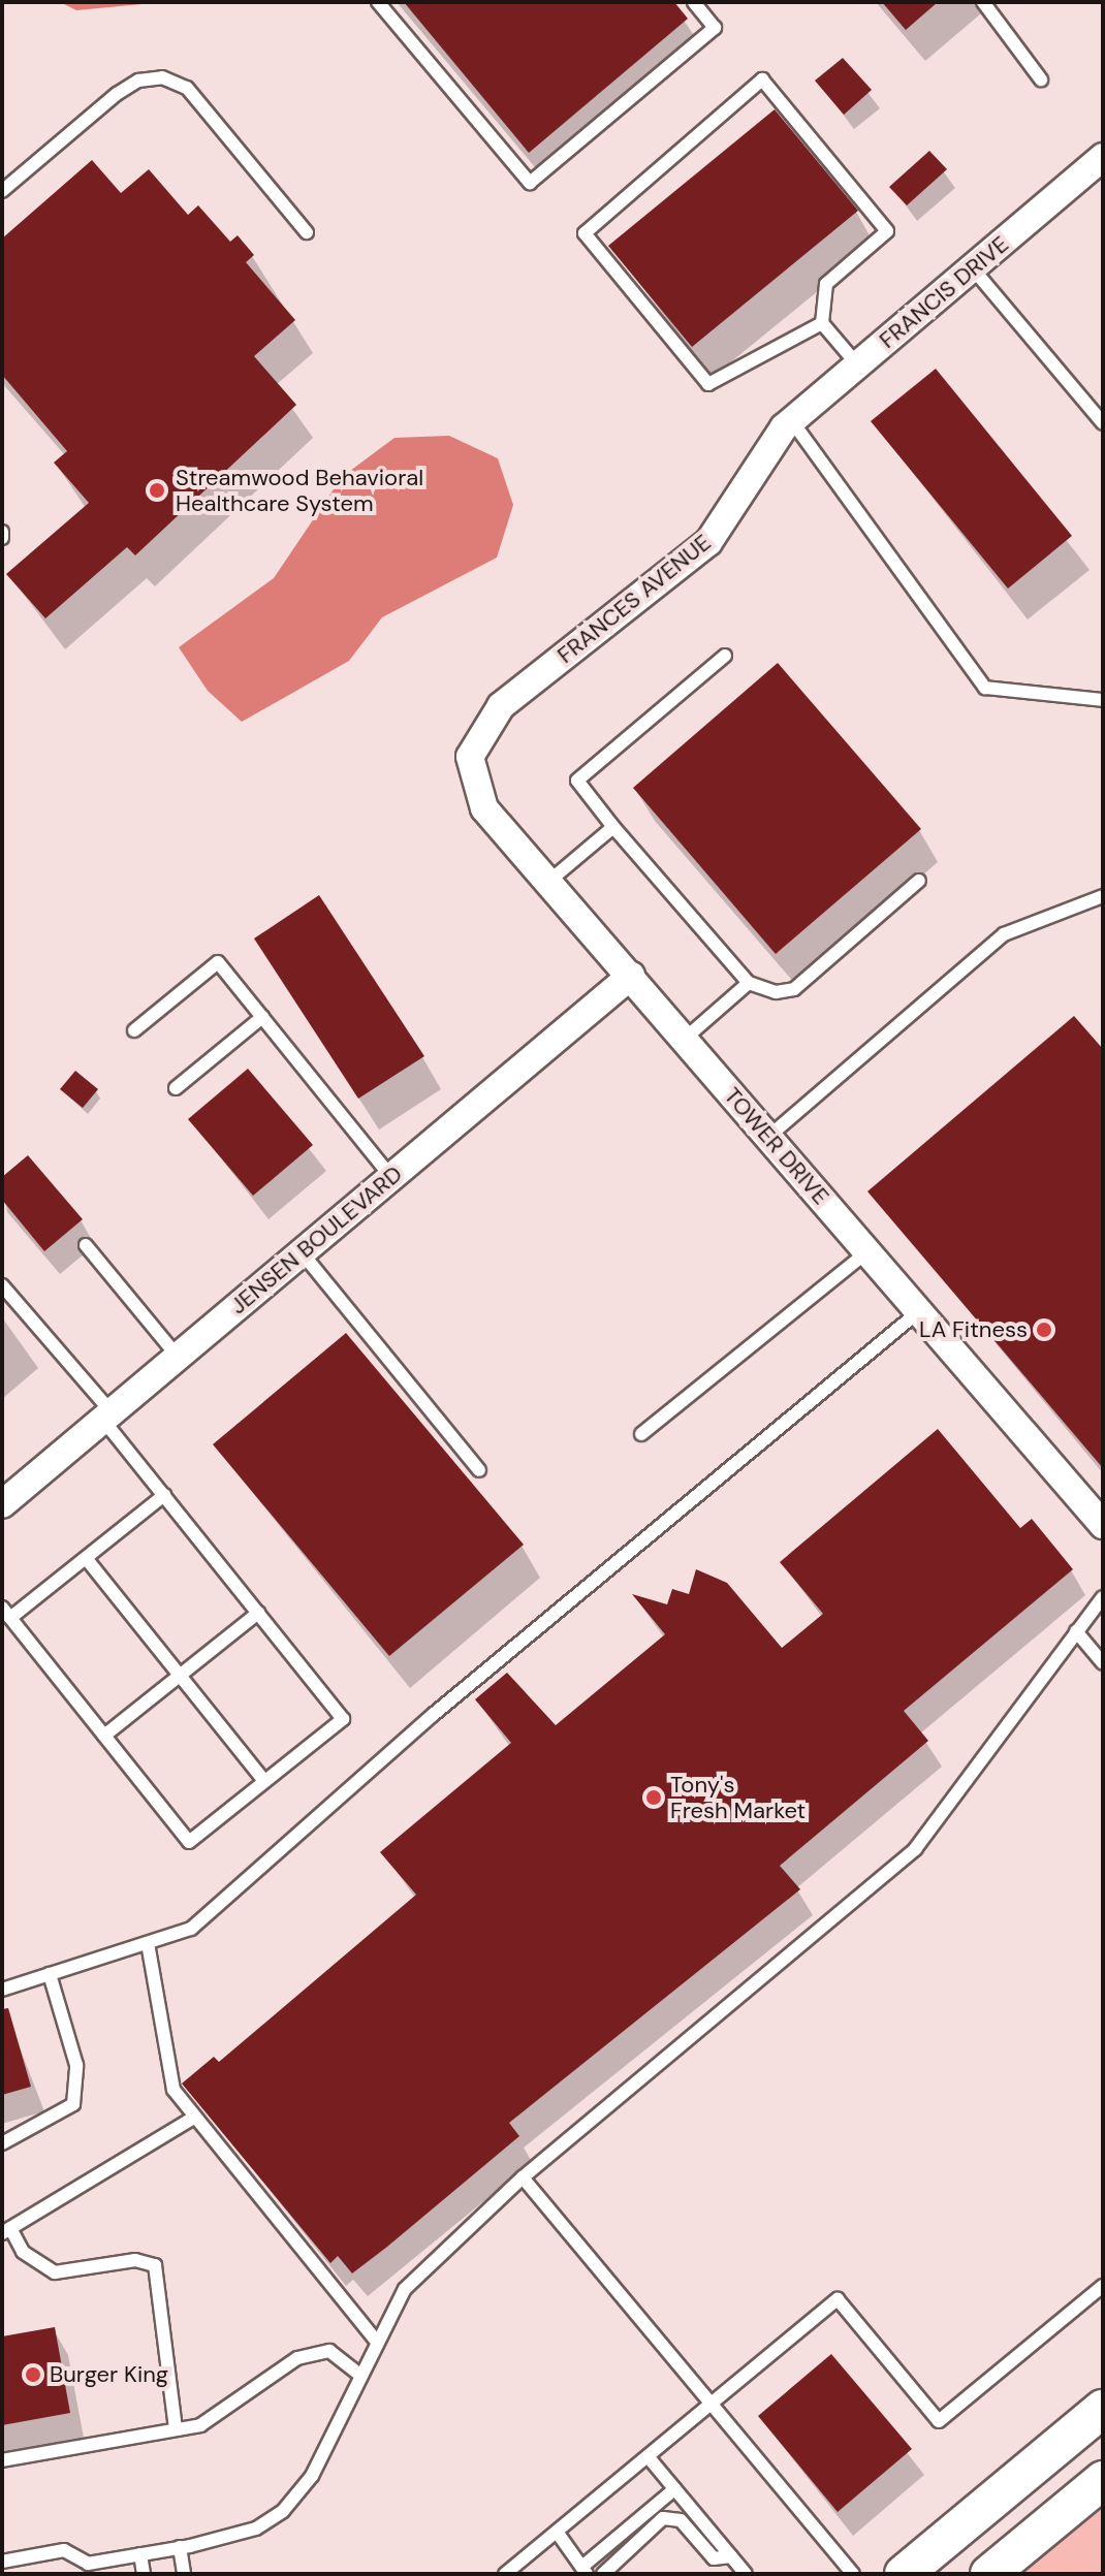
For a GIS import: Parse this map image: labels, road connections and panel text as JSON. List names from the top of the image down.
{
  "streets": {
    "street": [
      "FRANCIS DRIVE",
      "FRANCES AVENUE",
      "TOWER DRIVE",
      "JENSEN BOULEVARD"
    ]
  },
  "crossings": [
    ["FRANCIS DRIVE", "FRANCES AVENUE"],
    ["FRANCES AVENUE", "TOWER DRIVE"],
    ["TOWER DRIVE", "JENSEN BOULEVARD"]
  ],
  "places": [
    "Streamwood Behavioral Healthcare System",
    "LA Fitness",
    "Tony's Fresh Market",
    "Burger King"
  ]
}
